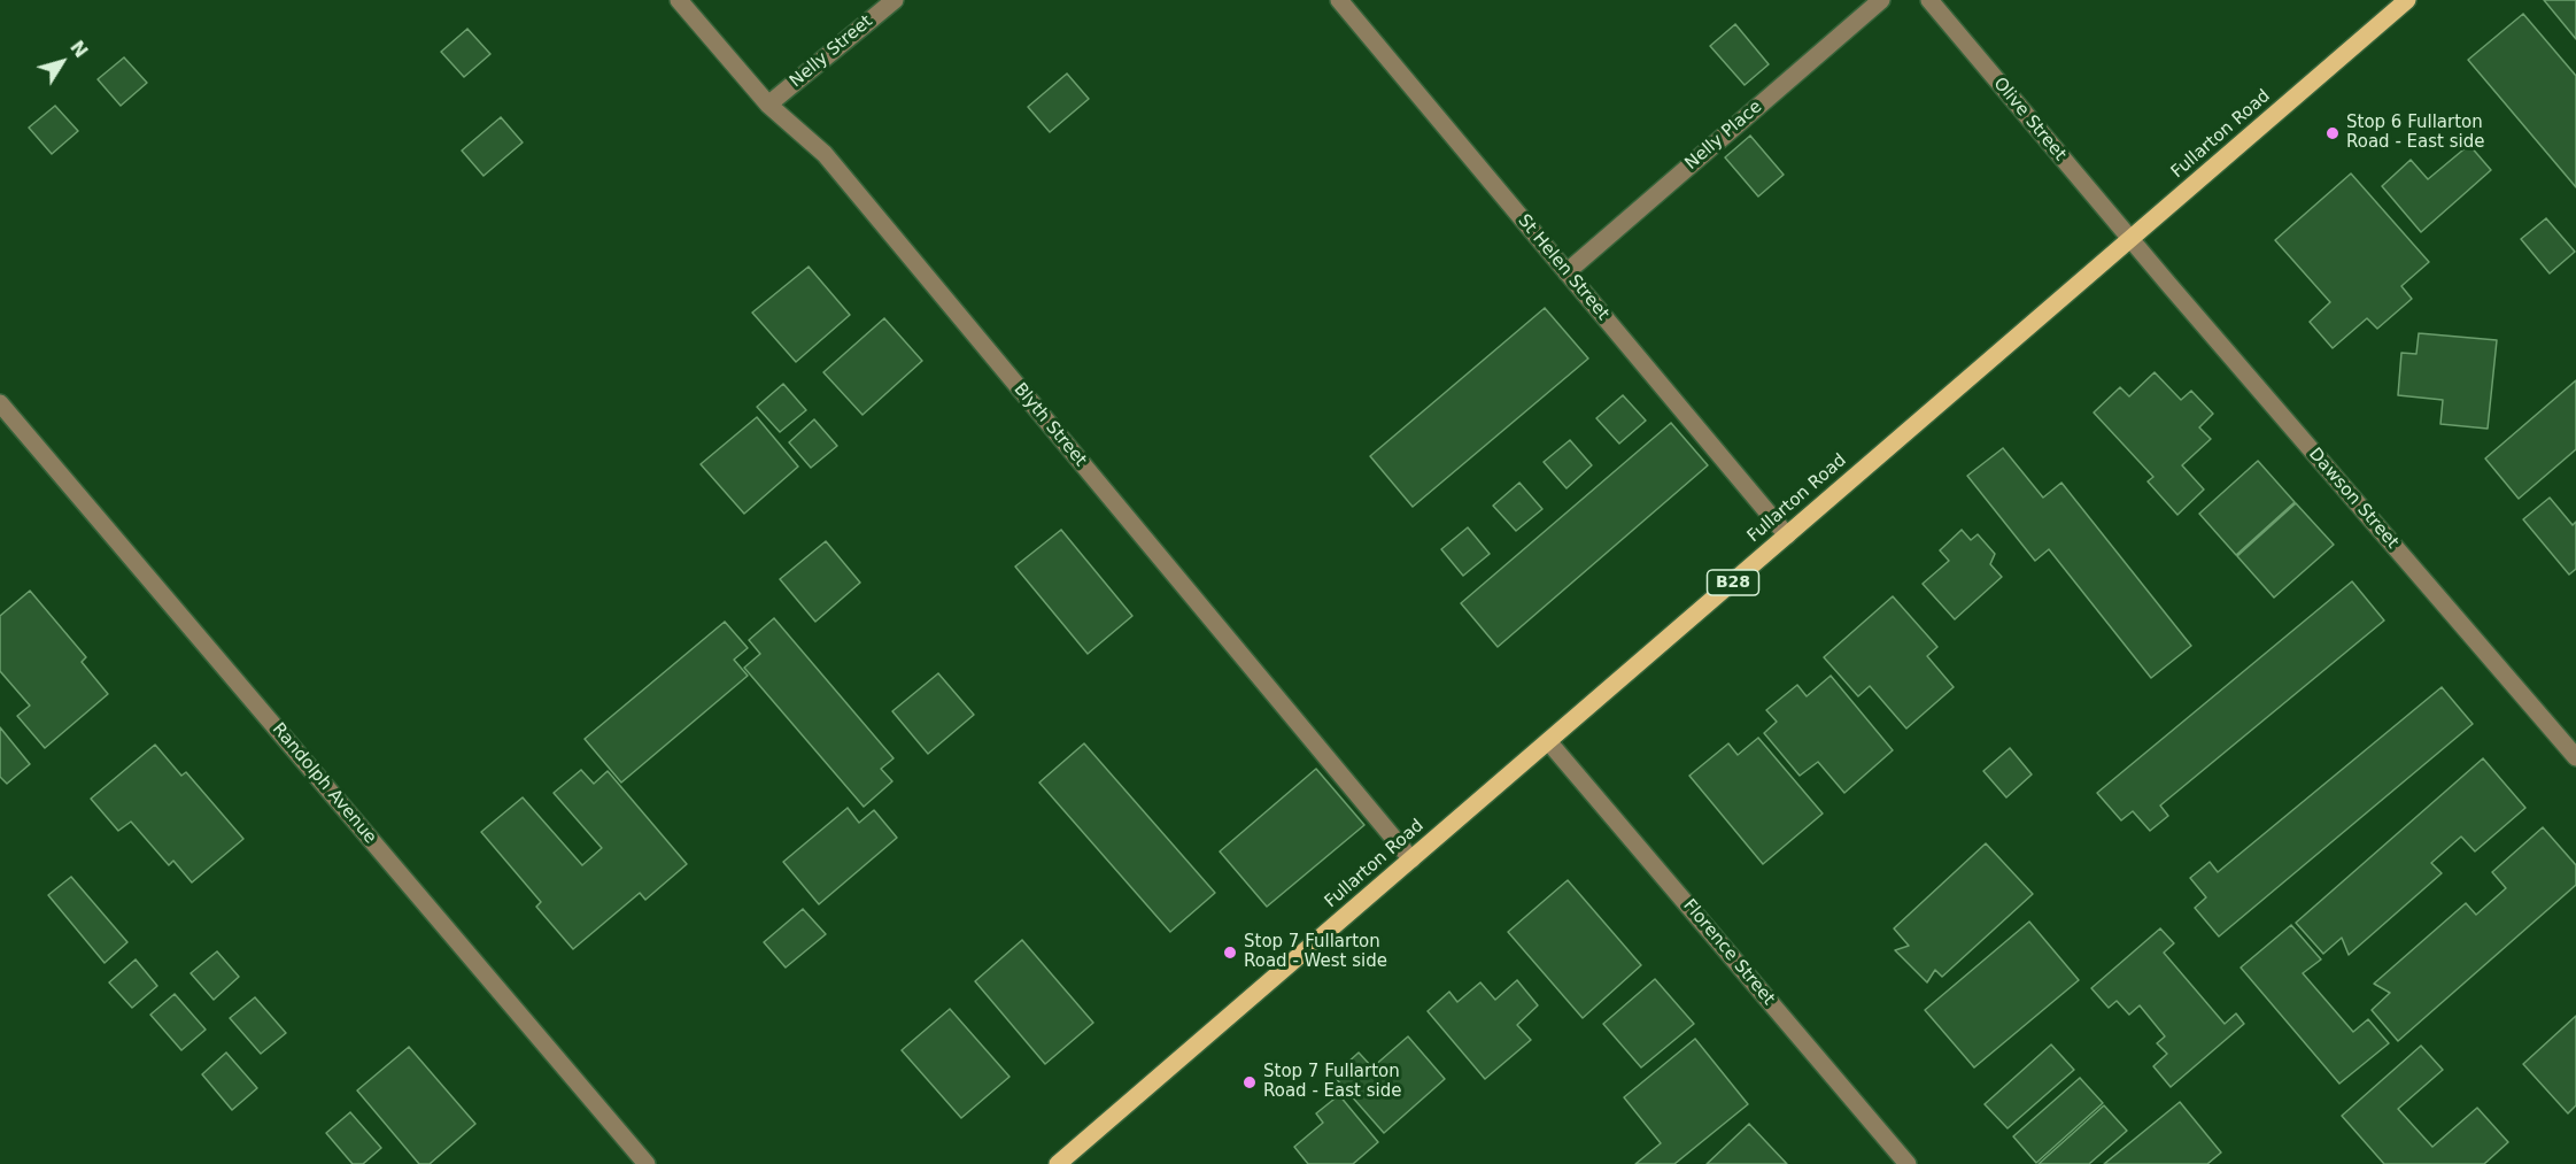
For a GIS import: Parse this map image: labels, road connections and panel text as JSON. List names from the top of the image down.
{
  "streets": {
    "main road": ["Fullarton Road", "B28"],
    "street": [
      "Nelly Street",
      "Olive Street",
      "Nelly Place",
      "St Helen Street",
      "Blyth Street",
      "Dawson Street",
      "Randolph Avenue",
      "Florence Street"
    ]
  },
  "crossings": [
    ["Nelly Street", "Blyth Street"],
    ["Olive Street", "Fullarton Road"],
    ["Olive Street", "Dawson Street"],
    ["Fullarton Road", "St Helen Street"],
    ["Fullarton Road", "Blyth Street"],
    ["Fullarton Road", "Dawson Street"],
    ["Fullarton Road", "Florence Street"],
    ["Nelly Place", "St Helen Street"]
  ],
  "places": ["Stop 6 Fullarton Road - East side", "Stop 7 Fullarton Road - West side", "Stop 7 Fullarton Road - East side"],
  "north": "top right"
}
